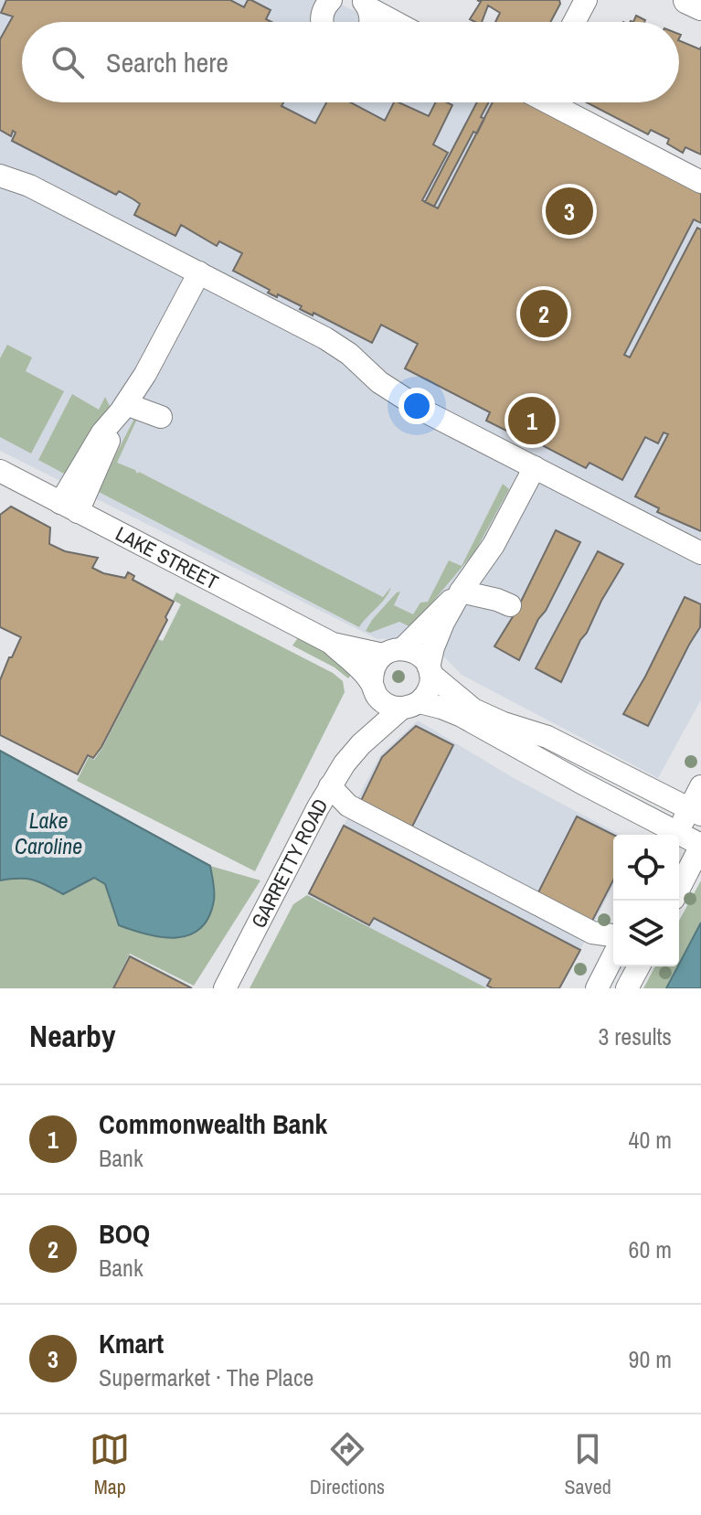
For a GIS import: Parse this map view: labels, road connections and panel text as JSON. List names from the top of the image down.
{
  "streets": {
    "street": ["LAKE STREET", "GARRETTY ROAD"]
  },
  "crossings": [
    ["LAKE STREET", "GARRETTY ROAD"]
  ],
  "water": ["Lake Caroline"],
  "page": {
    "search": "Search here",
    "pins": ["3", "2", "1"],
    "heading": ["Nearby", "3 results"],
    "list": [
      {
        "mark": "1",
        "name": "Commonwealth Bank",
        "note": "Bank",
        "value": "40 m"
      },
      {
        "mark": "2",
        "name": "BOQ",
        "note": "Bank",
        "value": "60 m"
      },
      {
        "mark": "3",
        "name": "Kmart",
        "note": "Supermarket · The Place",
        "value": "90 m"
      }
    ],
    "nav": ["Map", "Directions", "Saved"]
  }
}
